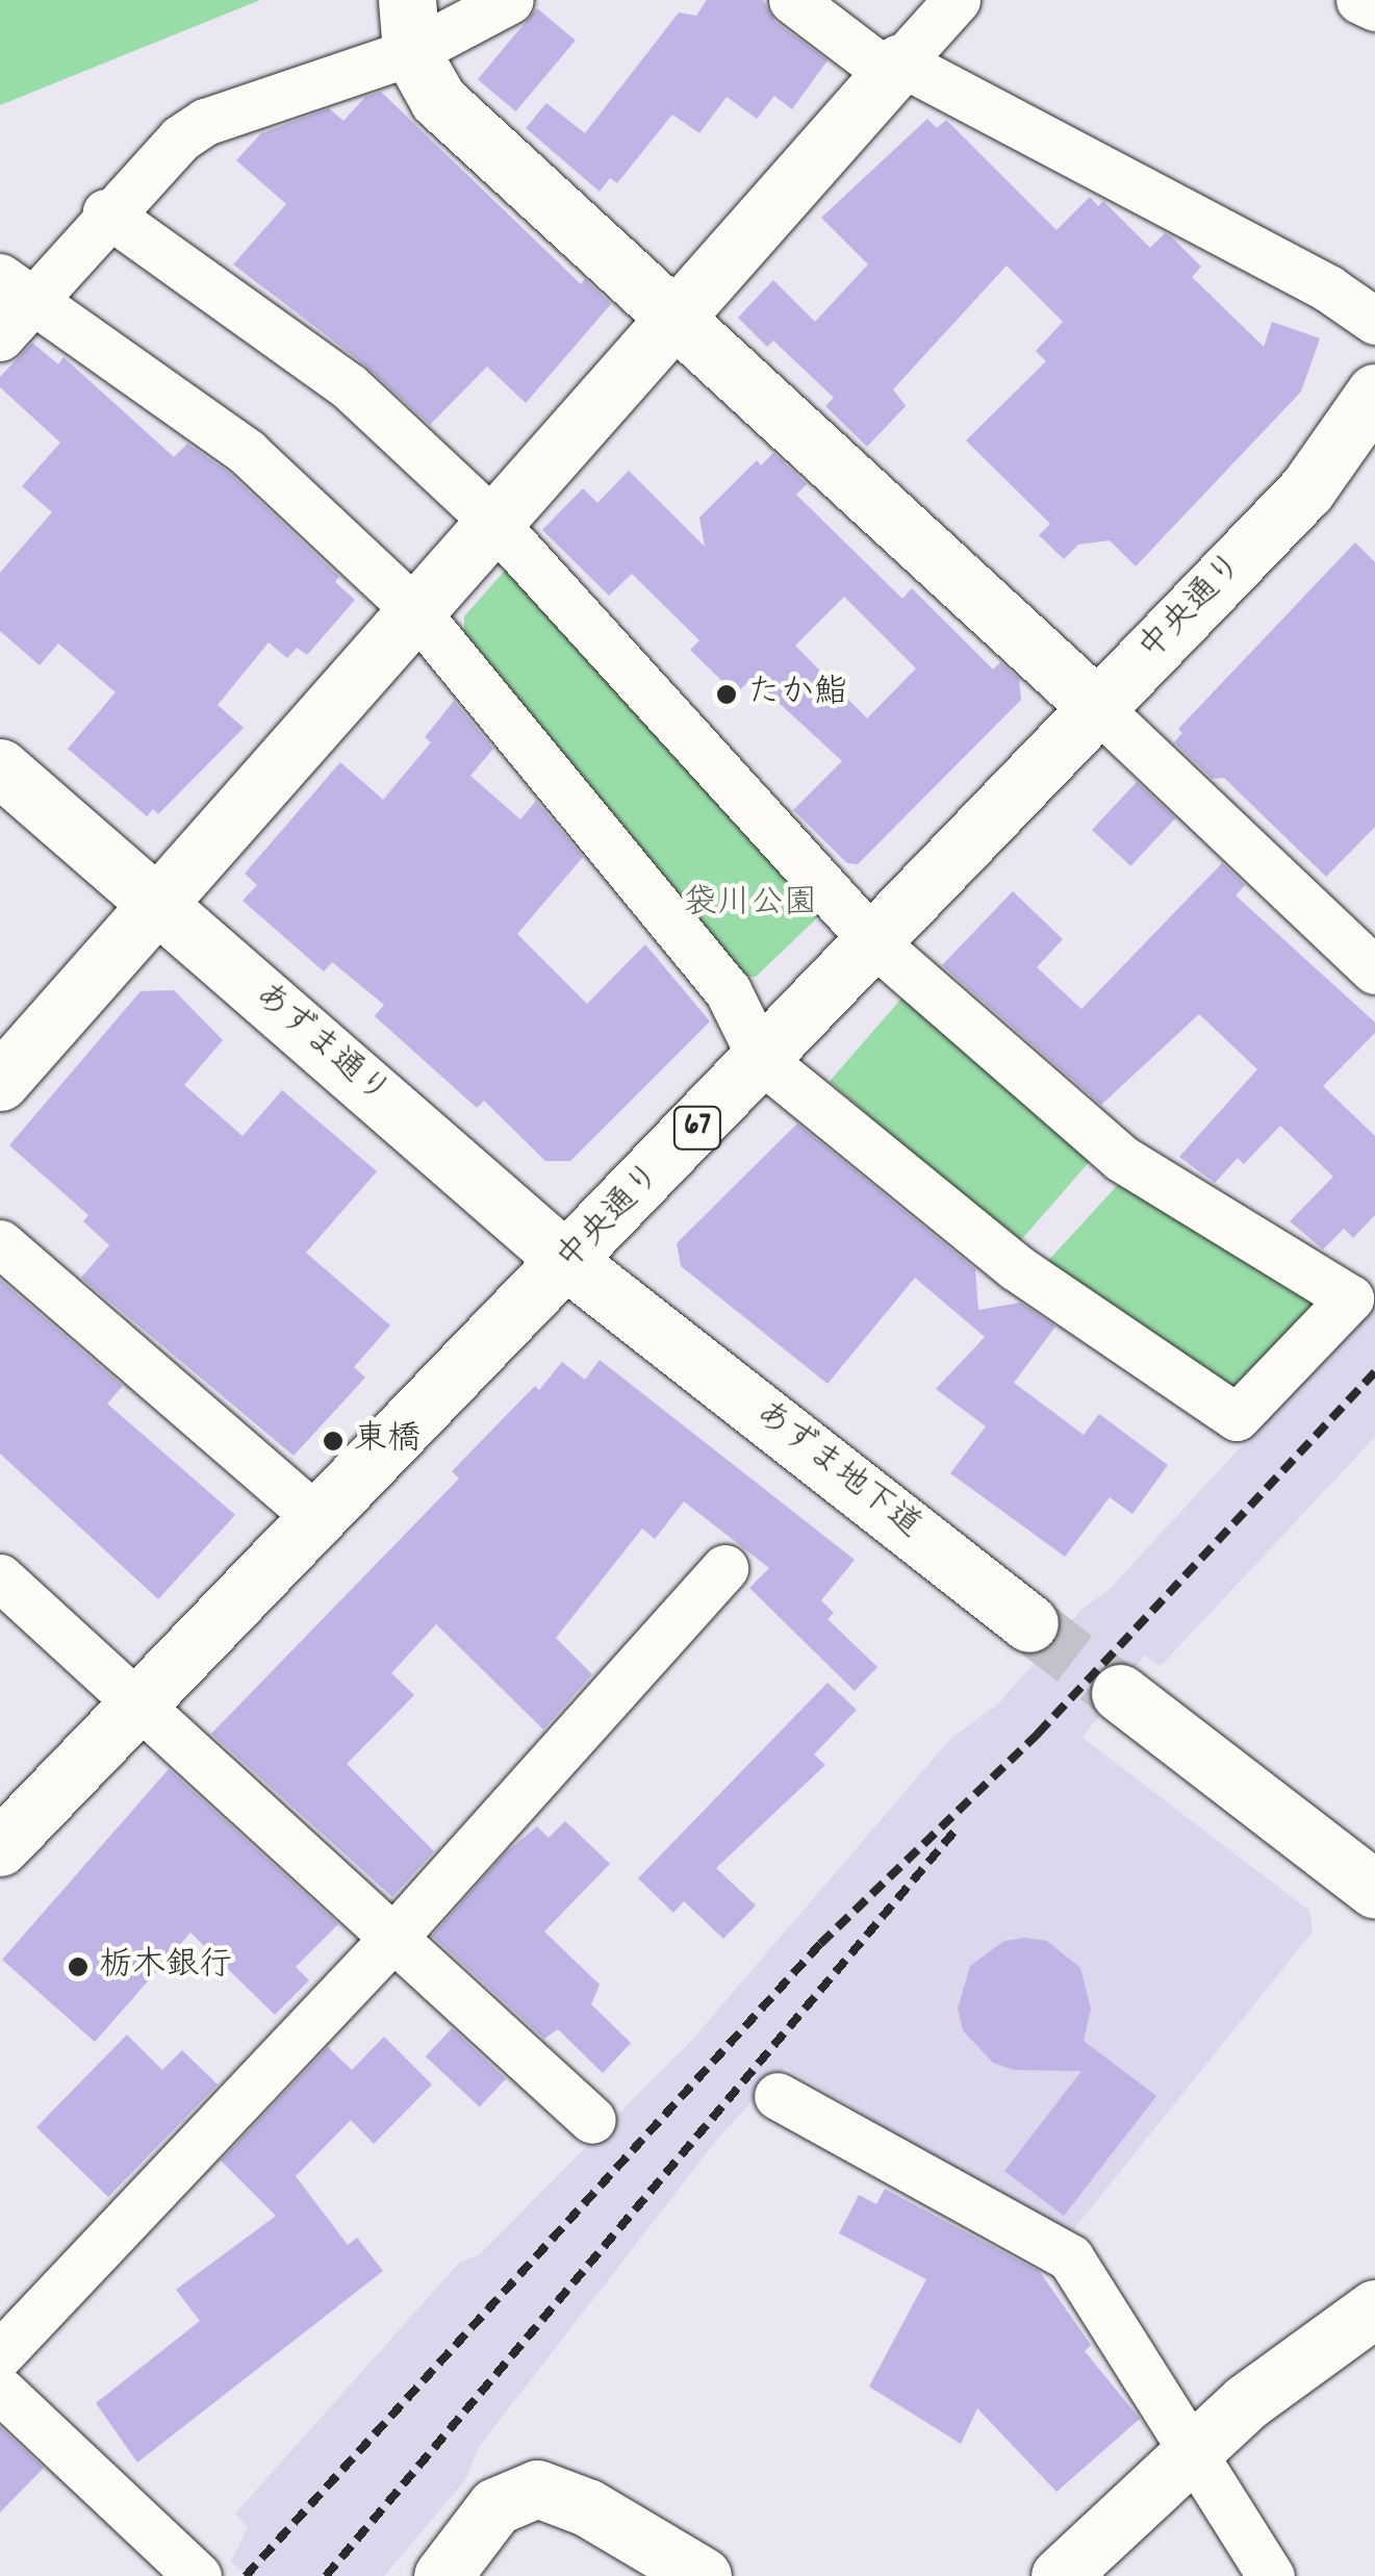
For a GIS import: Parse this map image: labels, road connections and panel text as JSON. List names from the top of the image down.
{
  "streets": {
    "street": [
      "中央通り",
      "あずま通り",
      "67",
      "あずま地下道"
    ]
  },
  "crossings": [
    ["中央通り", "あずま通り"],
    ["あずま通り", "あずま地下道"]
  ],
  "parks": ["袋川公園"],
  "places": ["たか鮨", "東橋", "栃木銀行"]
}
